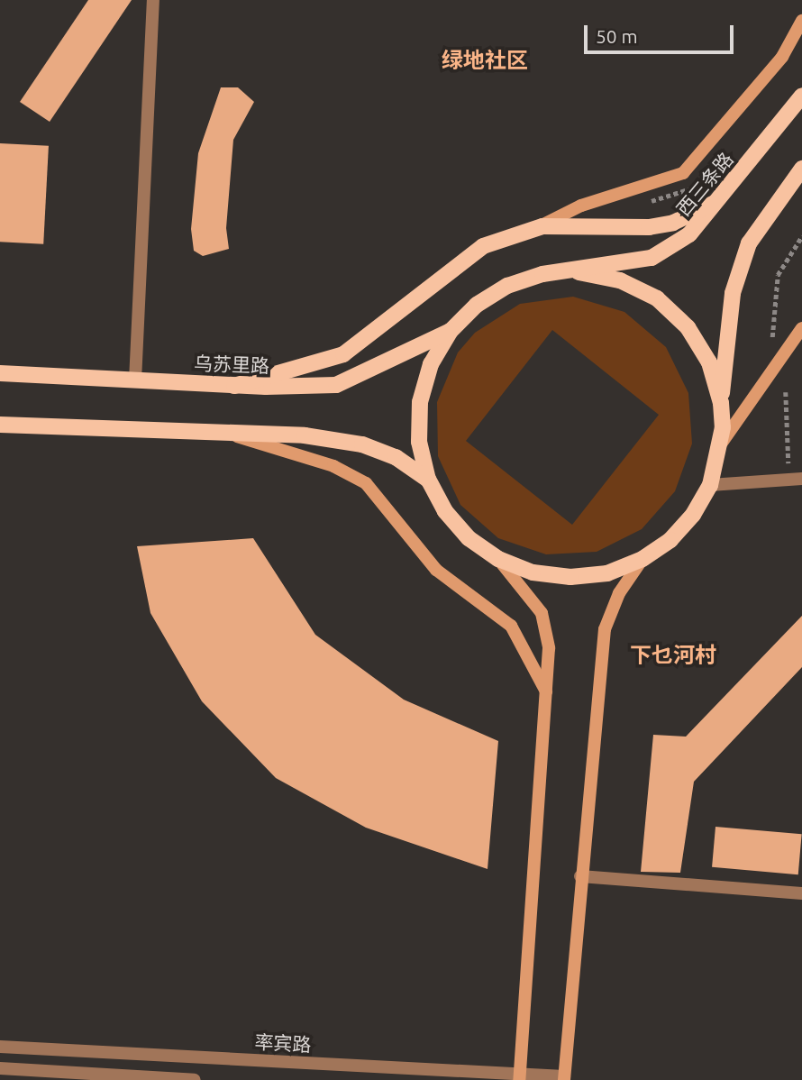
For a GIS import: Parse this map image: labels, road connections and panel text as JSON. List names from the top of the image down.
{
  "streets": {
    "main road": ["西三条路", "乌苏里路"],
    "street": ["率宾路"]
  },
  "districts": ["绿地社区", "下乜河村"],
  "scale_bar": "50 m"
}
